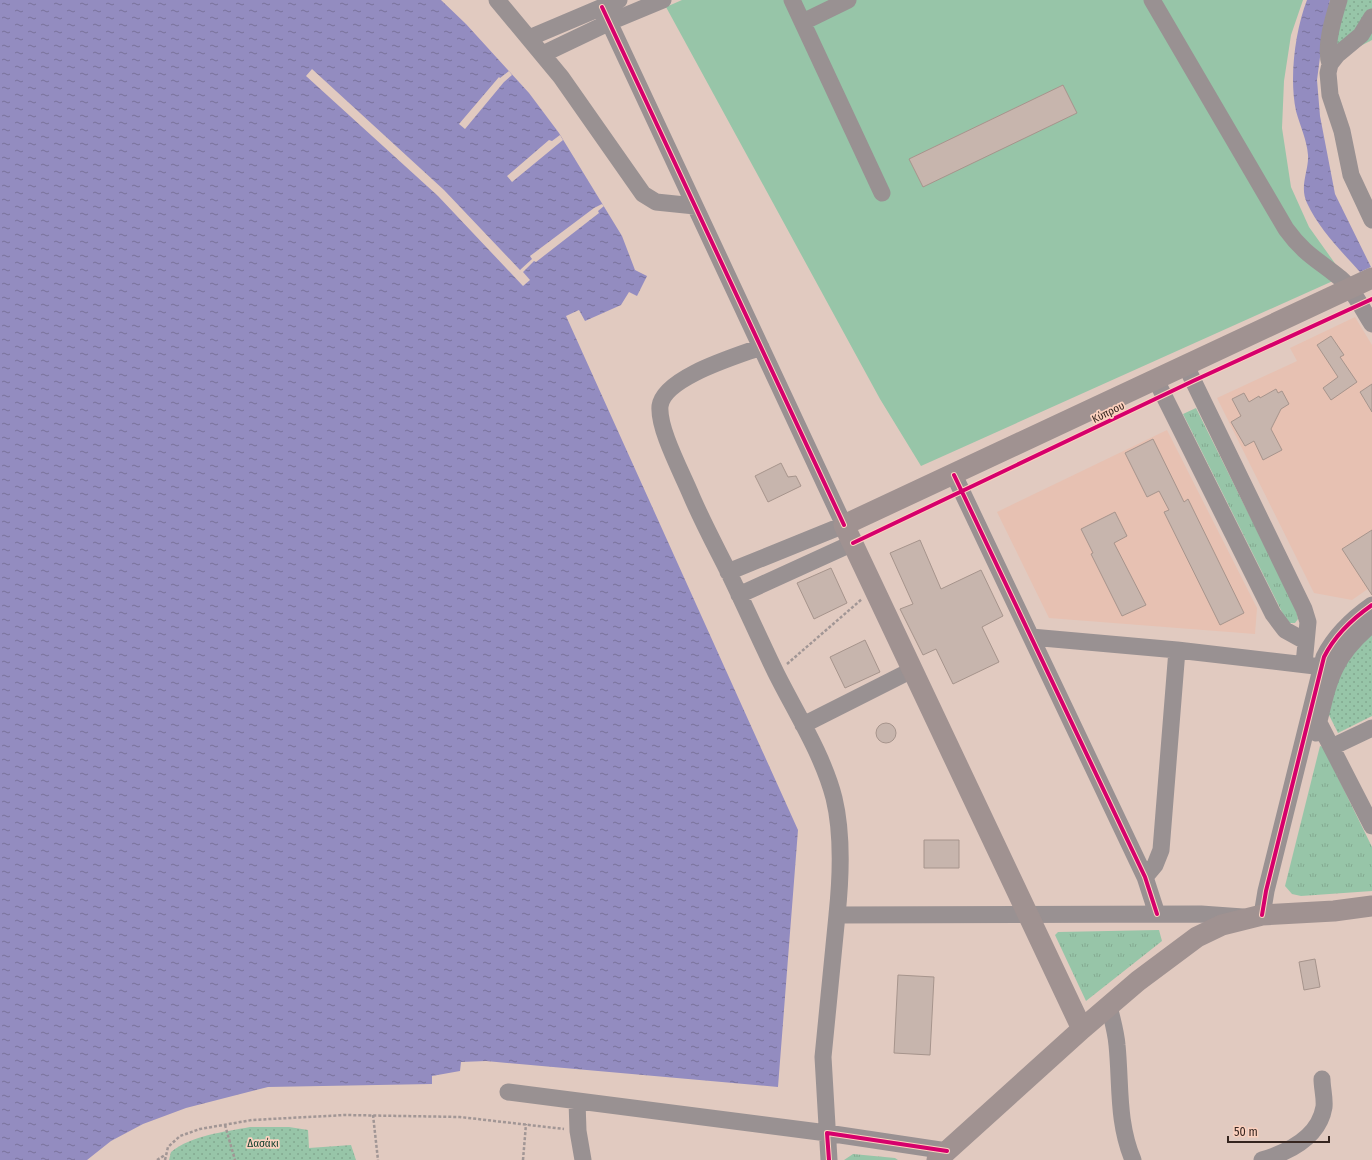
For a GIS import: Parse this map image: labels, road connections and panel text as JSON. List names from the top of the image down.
{
  "streets": {
    "main road": ["Κύπρου"]
  },
  "parks": ["Δασάκι"],
  "scale_bar": "50 m"
}
